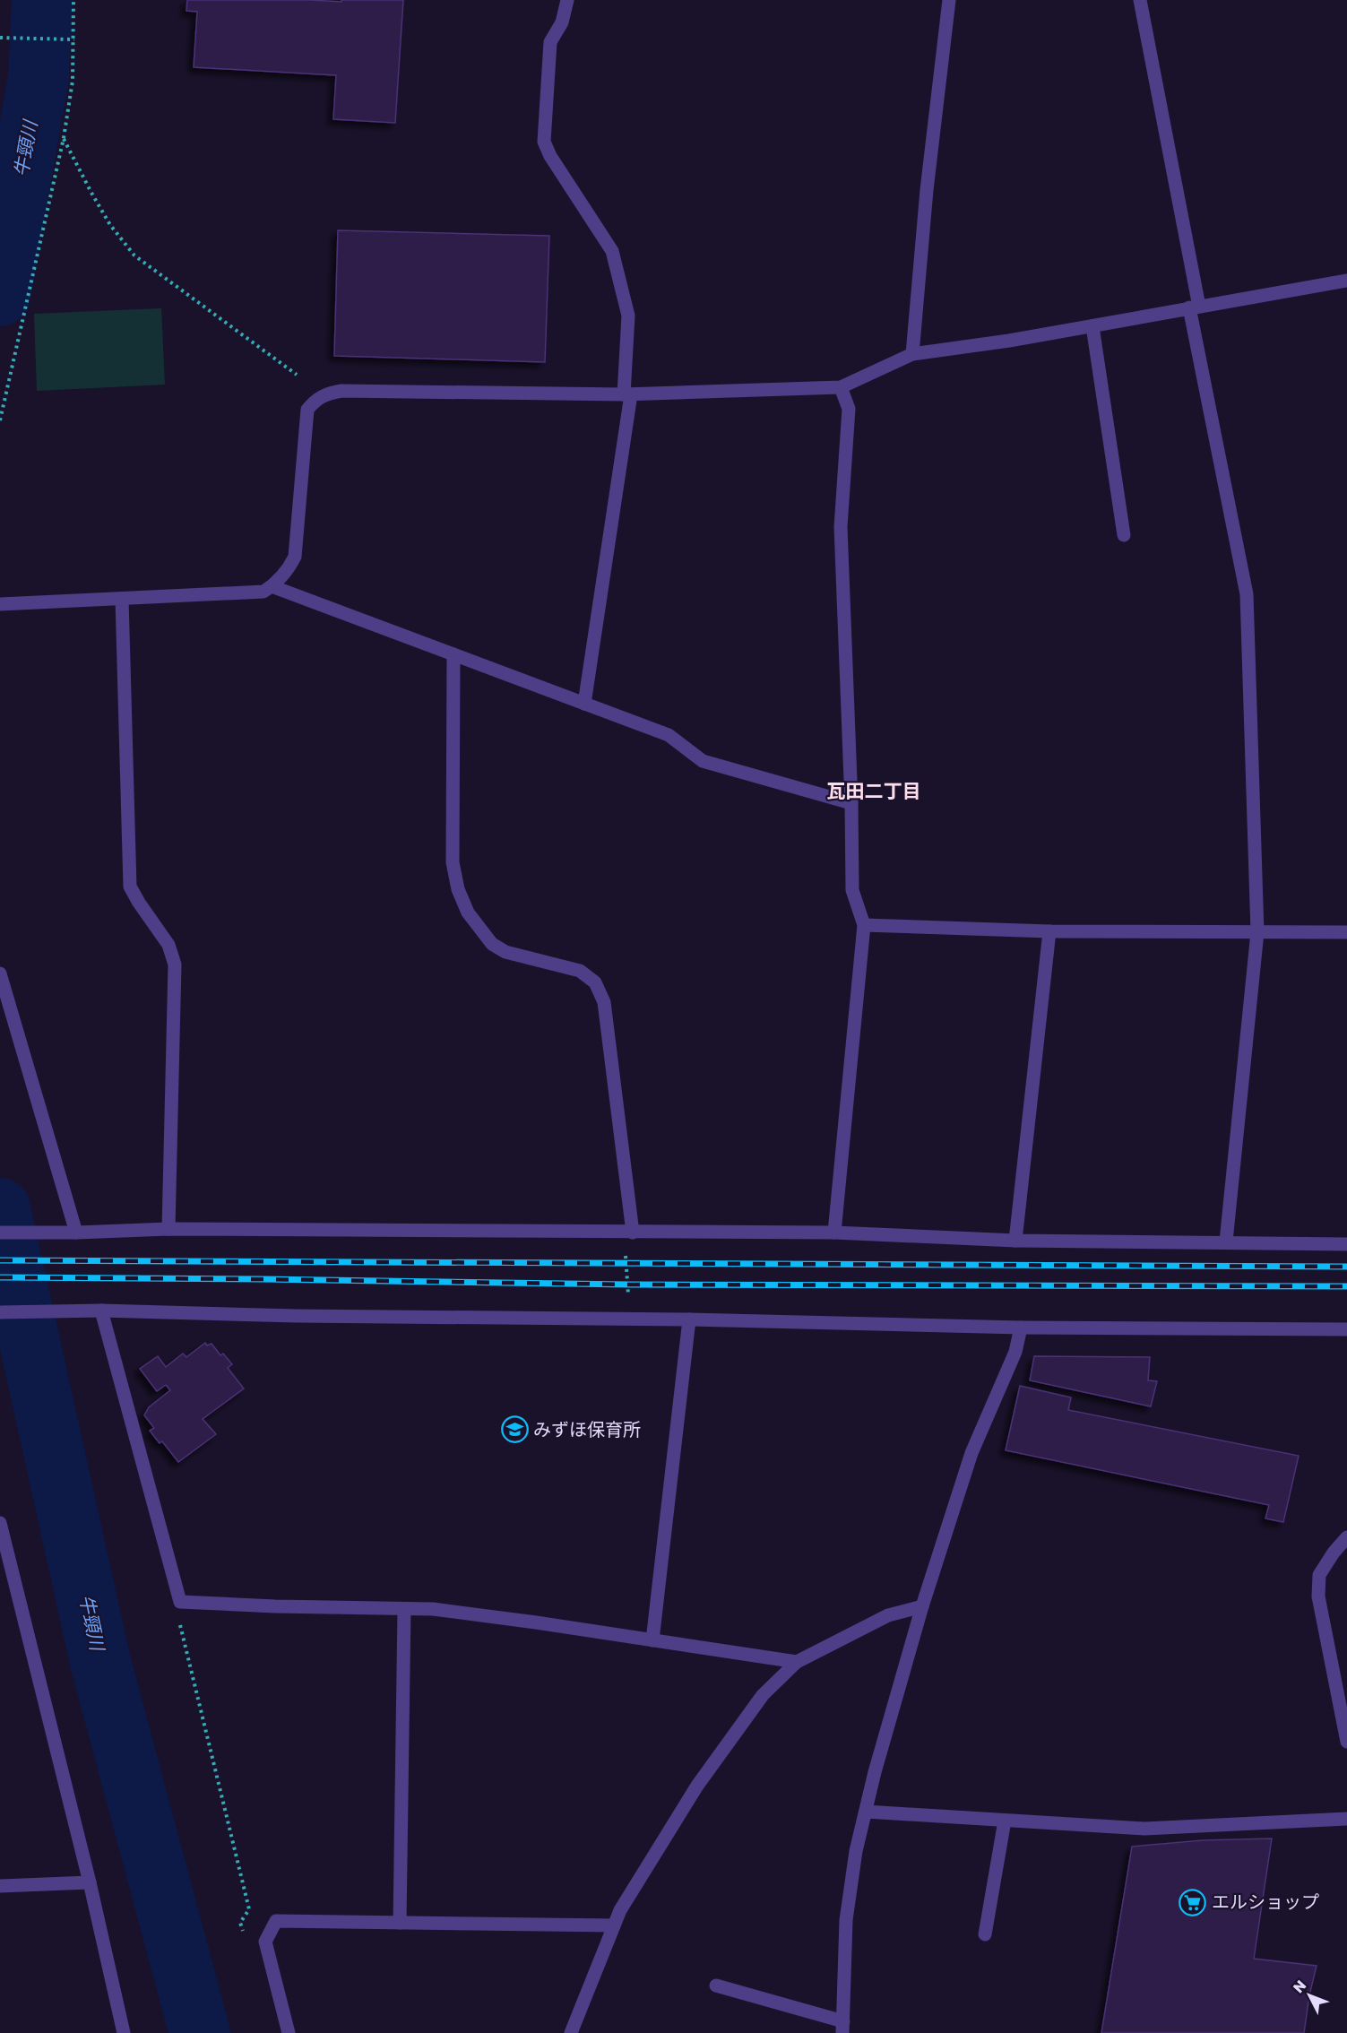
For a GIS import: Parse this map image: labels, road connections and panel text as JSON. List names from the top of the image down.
{
  "districts": ["瓦田二丁目"],
  "water": ["牛頸川"],
  "places": {
    "school or university": ["みずほ保育所"],
    "supermarket": ["エルショップ"]
  },
  "north": "top left"
}
